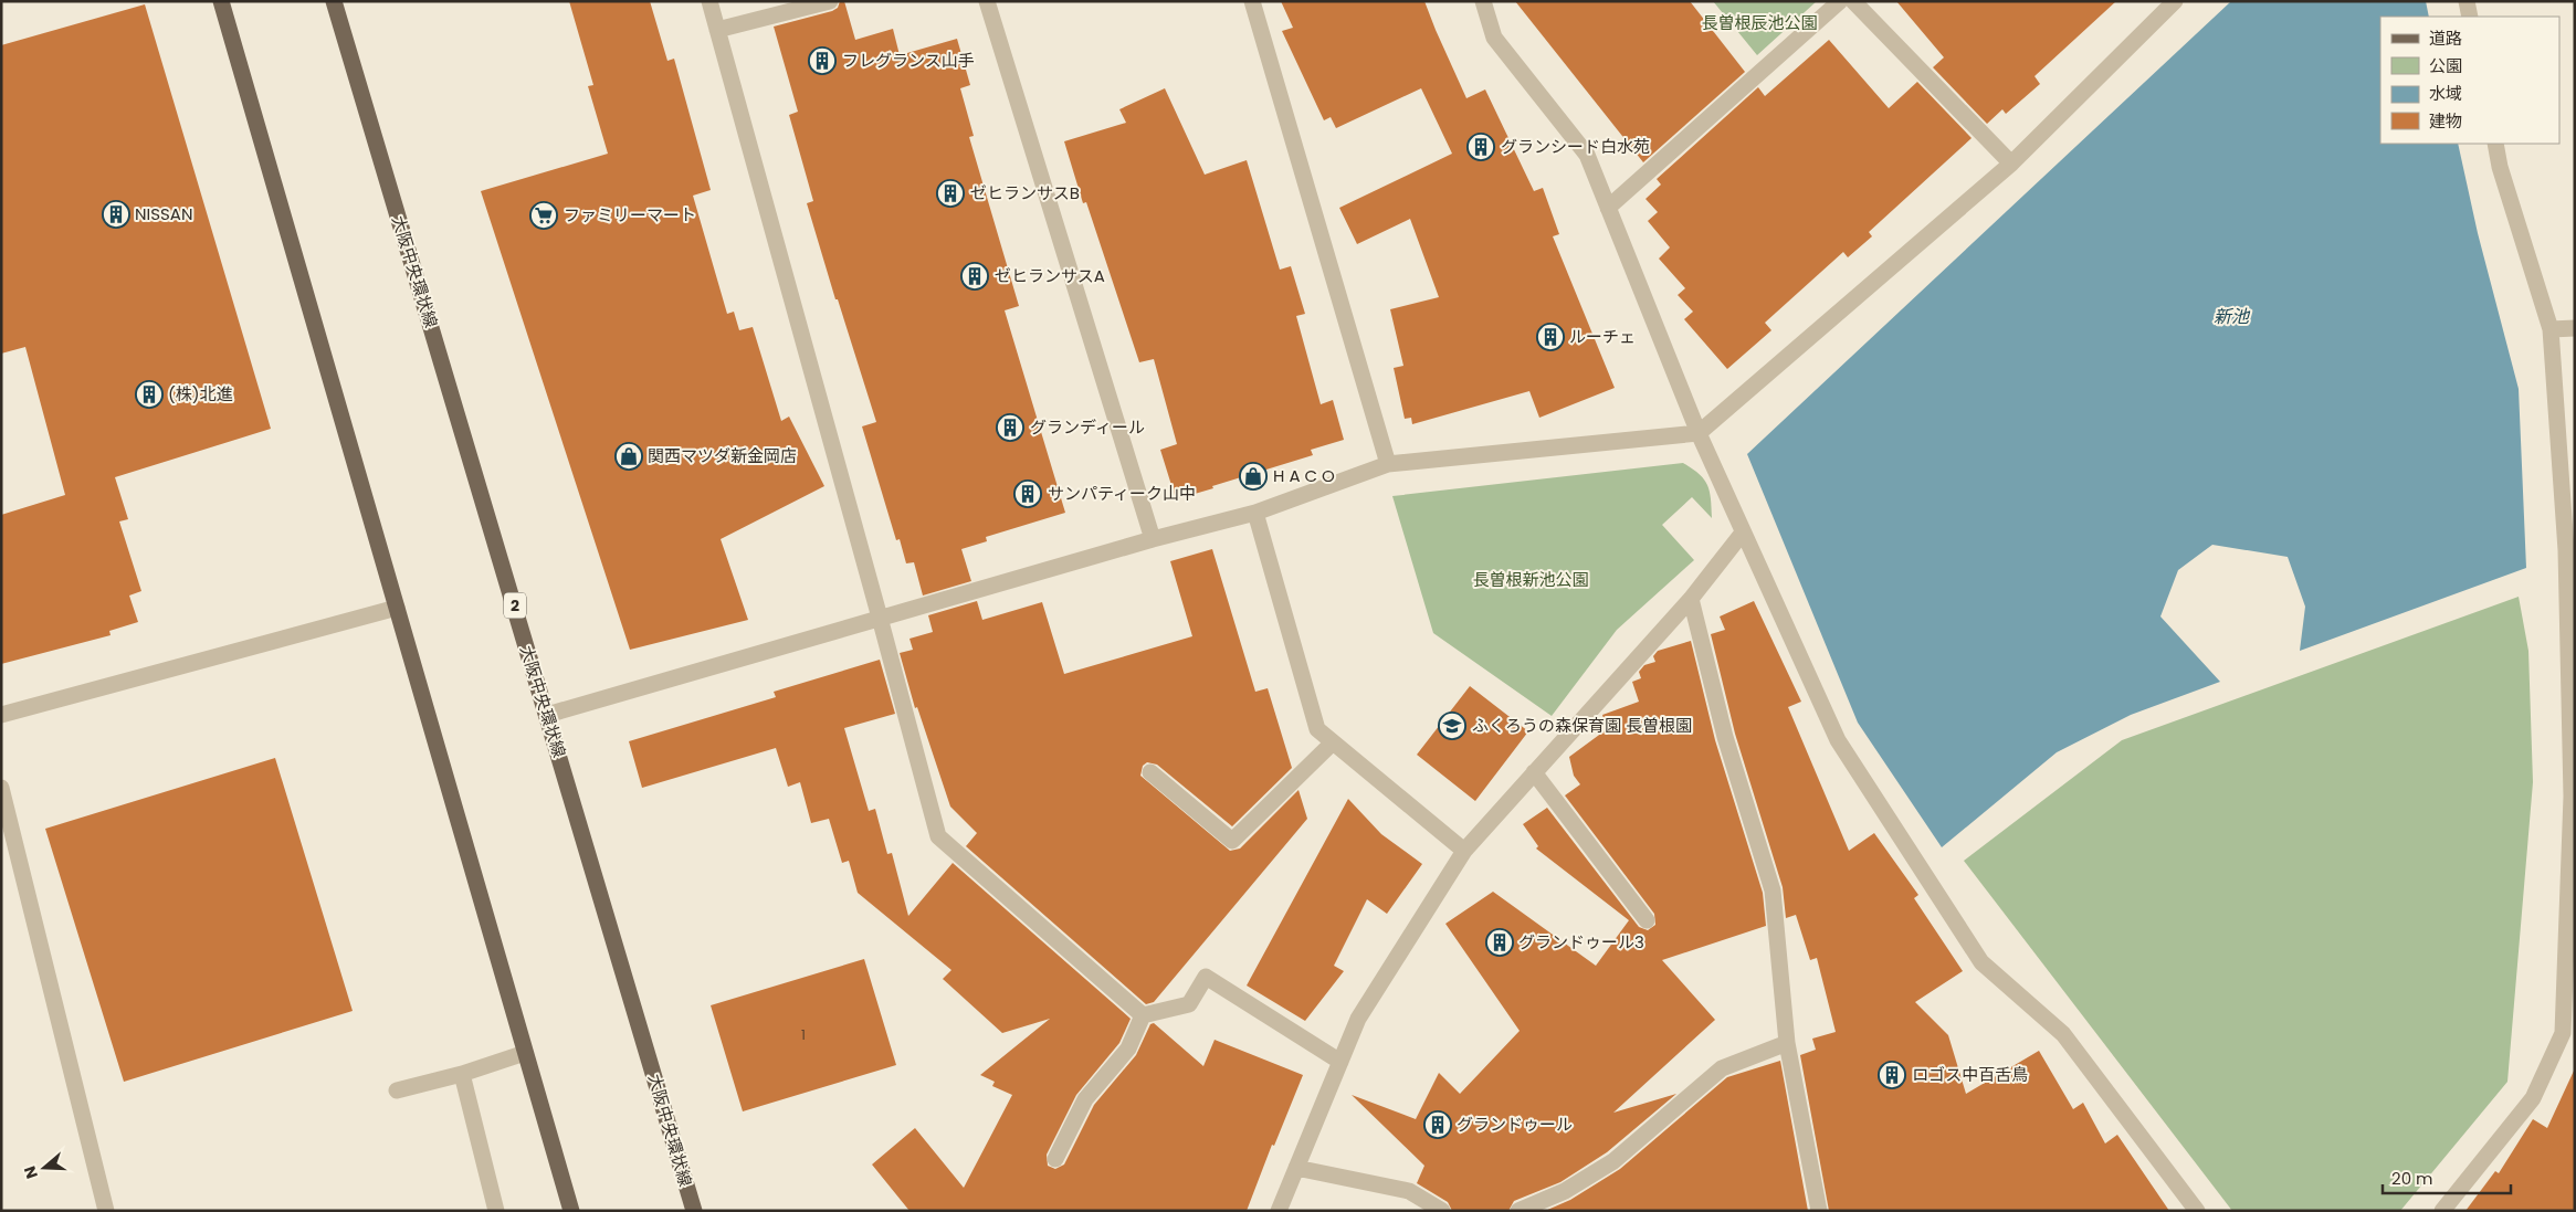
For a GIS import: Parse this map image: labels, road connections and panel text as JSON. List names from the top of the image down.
{
  "streets": {
    "main road": ["大阪中央環状線", "2"]
  },
  "water": ["新池"],
  "parks": ["長曽根辰池公園", "長曽根新池公園"],
  "places": {
    "building": [
      "フレグランス山手",
      "グランシード白水苑",
      "ゼヒランサスB",
      "NISSAN",
      "ゼヒランサスA",
      "ルーチェ",
      "(株)北進",
      "グランディール",
      "サンパティーク山中",
      "グランドゥール3",
      "ロゴス中百舌鳥",
      "グランドゥール"
    ],
    "supermarket": ["ファミリーマート"],
    "shop": ["関西マツダ新金岡店", "H A C O"],
    "school or university": ["ふくろうの森保育園 長曽根園"]
  },
  "house_numbers": ["1"],
  "legend": [
    "道路",
    "公園",
    "水域",
    "建物"
  ],
  "scale_bar": "20 m",
  "north": "left"
}
